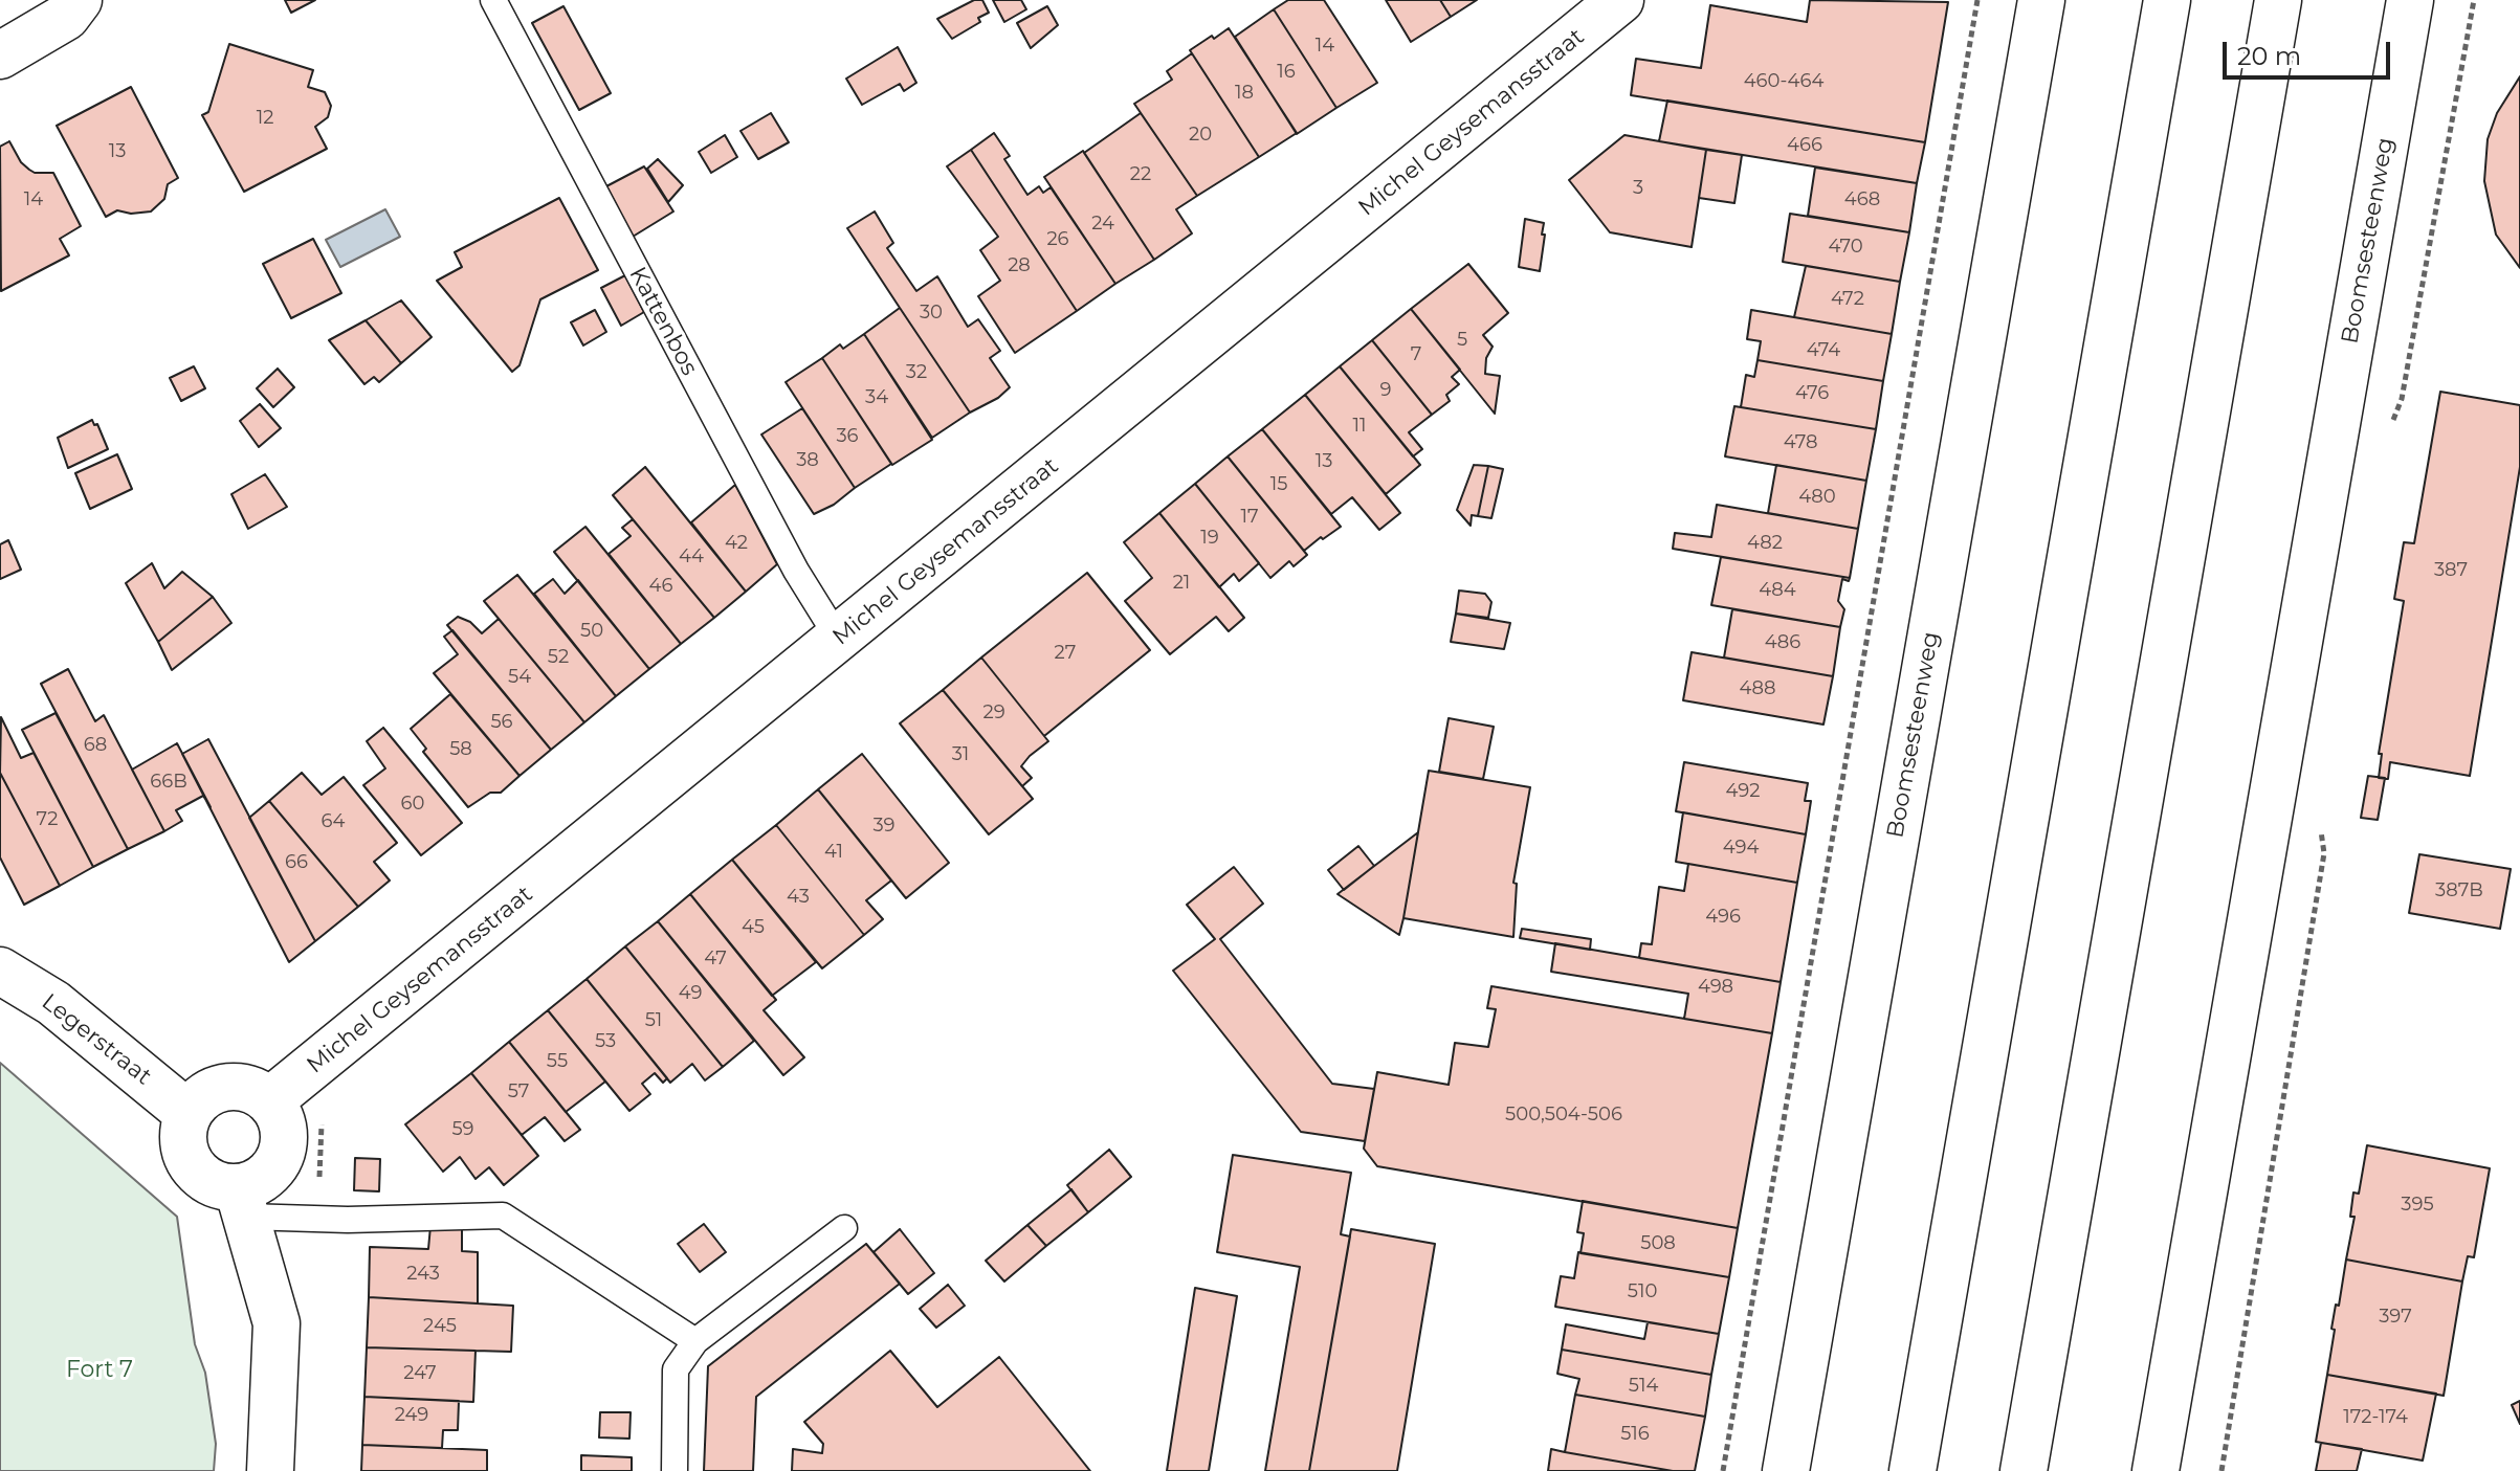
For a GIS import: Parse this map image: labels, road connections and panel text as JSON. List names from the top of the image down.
{
  "streets": {
    "main road": ["Michel Geysemansstraat", "Boomsesteenweg", "Legerstraat"],
    "lane": ["Kattenbos"]
  },
  "crossings": [
    ["Michel Geysemansstraat", "Kattenbos"],
    ["Michel Geysemansstraat", "Legerstraat"]
  ],
  "parks": ["Fort 7"],
  "house_numbers": [
    "14",
    "16",
    "460-464",
    "18",
    "12",
    "20",
    "466",
    "13",
    "22",
    "3",
    "14",
    "468",
    "24",
    "26",
    "470",
    "28",
    "472",
    "30",
    "5",
    "474",
    "7",
    "32",
    "9",
    "476",
    "34",
    "11",
    "36",
    "478",
    "38",
    "13",
    "15",
    "480",
    "17",
    "19",
    "42",
    "482",
    "44",
    "387",
    "21",
    "46",
    "484",
    "50",
    "486",
    "27",
    "52",
    "54",
    "488",
    "29",
    "56",
    "68",
    "58",
    "31",
    "66B",
    "492",
    "60",
    "72",
    "64",
    "39",
    "494",
    "41",
    "66",
    "387B",
    "43",
    "496",
    "45",
    "47",
    "498",
    "49",
    "51",
    "53",
    "55",
    "57",
    "500,504-506",
    "59",
    "395",
    "508",
    "243",
    "510",
    "397",
    "245",
    "247",
    "514",
    "249",
    "172-174",
    "516"
  ],
  "scale_bar": "20 m"
}
